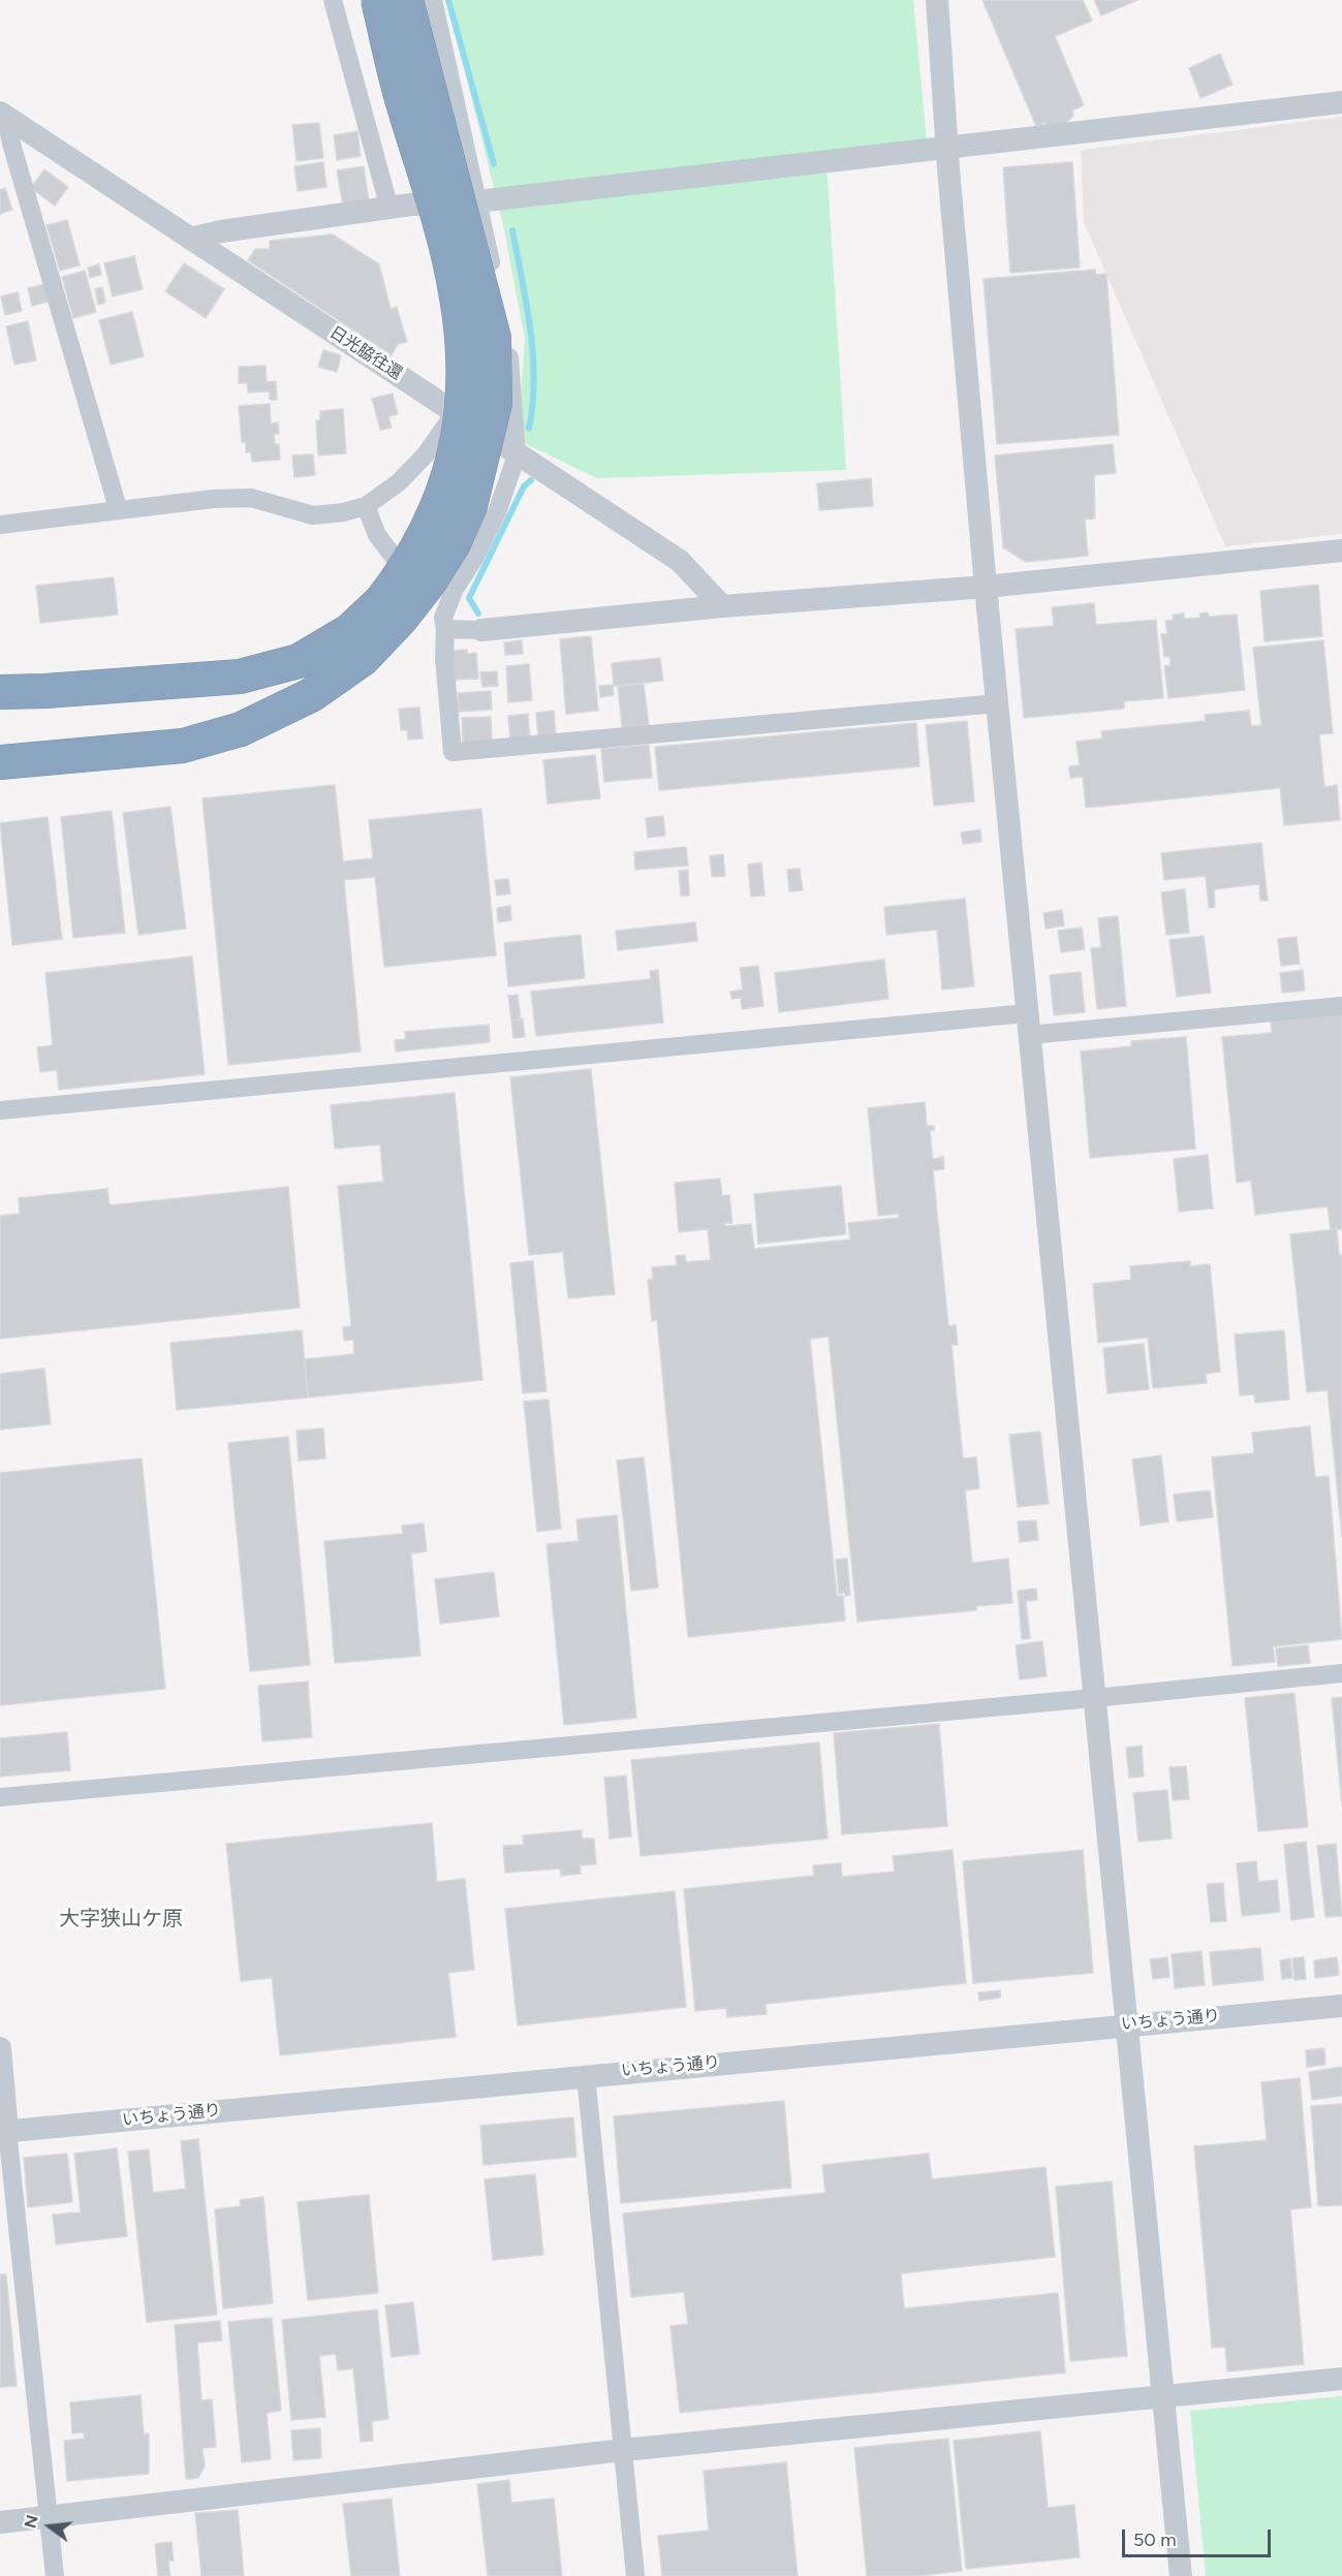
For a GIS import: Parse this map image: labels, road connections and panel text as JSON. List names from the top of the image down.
{
  "streets": {
    "street": ["日光脇往還", "いちょう通り"]
  },
  "districts": ["大字狭山ケ原"],
  "scale_bar": "50 m",
  "north": "left"
}
